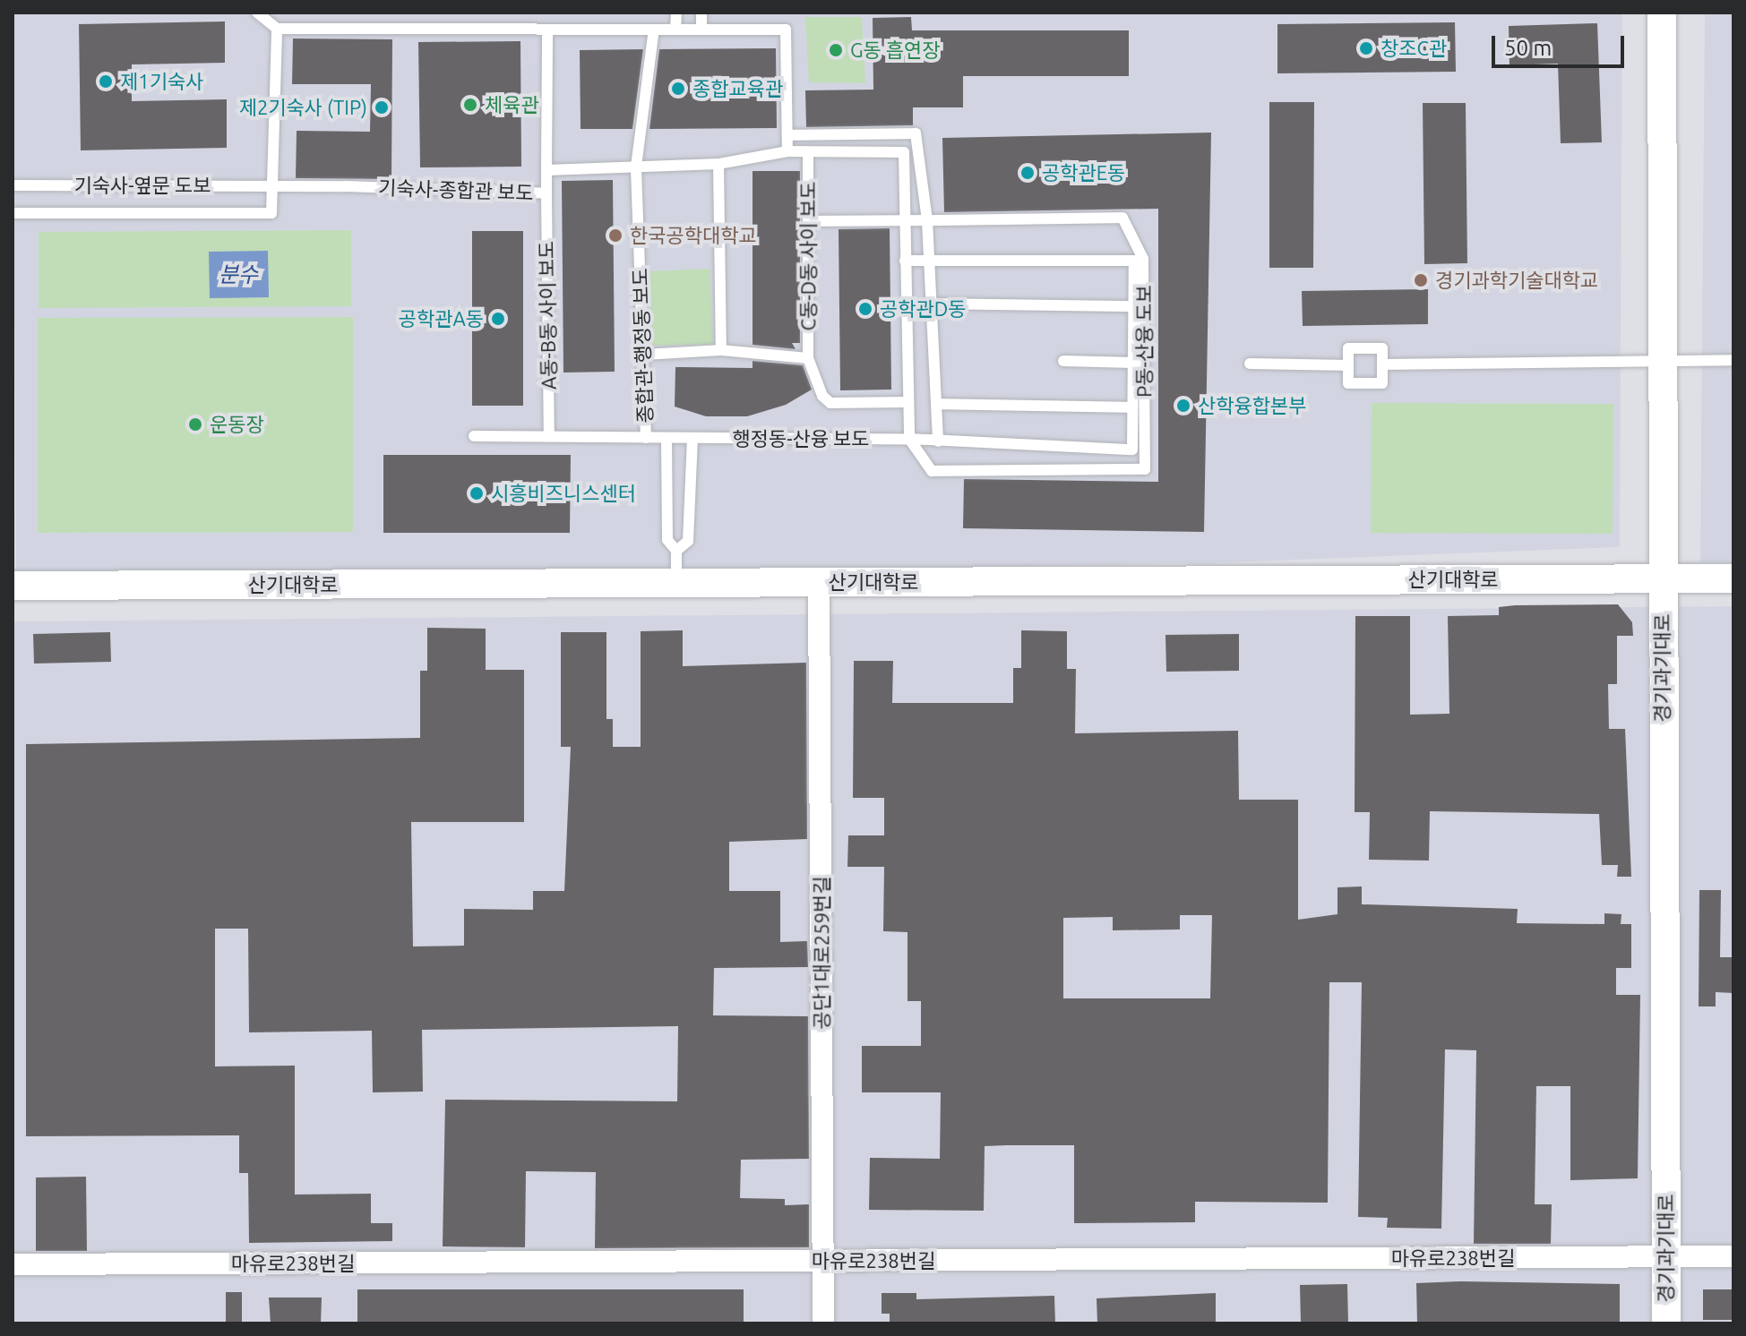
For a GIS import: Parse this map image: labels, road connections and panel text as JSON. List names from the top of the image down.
{
  "streets": {
    "street": [
      "산기대학로",
      "경기과기대로",
      "공단1대로259번길",
      "마유로238번길"
    ],
    "lane": [
      "기숙사-옆문 도보",
      "기숙사-종합관 보도",
      "C동-D동 사이 보도",
      "A동-B동 사이 보도",
      "P동-산융 도보",
      "종합관-행정동 보도",
      "행정동-산융 보도"
    ]
  },
  "crossings": [
    ["기숙사-옆문 도보", "기숙사-종합관 보도"],
    ["기숙사-종합관 보도", "C동-D동 사이 보도"],
    ["기숙사-종합관 보도", "A동-B동 사이 보도"],
    ["기숙사-종합관 보도", "종합관-행정동 보도"],
    ["A동-B동 사이 보도", "행정동-산융 보도"],
    ["P동-산융 도보", "행정동-산융 보도"],
    ["종합관-행정동 보도", "행정동-산융 보도"],
    ["산기대학로", "경기과기대로"],
    ["산기대학로", "공단1대로259번길"],
    ["경기과기대로", "마유로238번길"],
    ["공단1대로259번길", "마유로238번길"]
  ],
  "water": ["분수"],
  "places": [
    "창조C관",
    "G동 흡연장",
    "제1기숙사",
    "종합교육관",
    "체육관",
    "제2기숙사 (TIP)",
    "공학관E동",
    "한국공학대학교",
    "경기과학기술대학교",
    "공학관D동",
    "공학관A동",
    "산학융합본부",
    "운동장",
    "시흥비즈니스센터"
  ],
  "scale_bar": "50 m"
}
